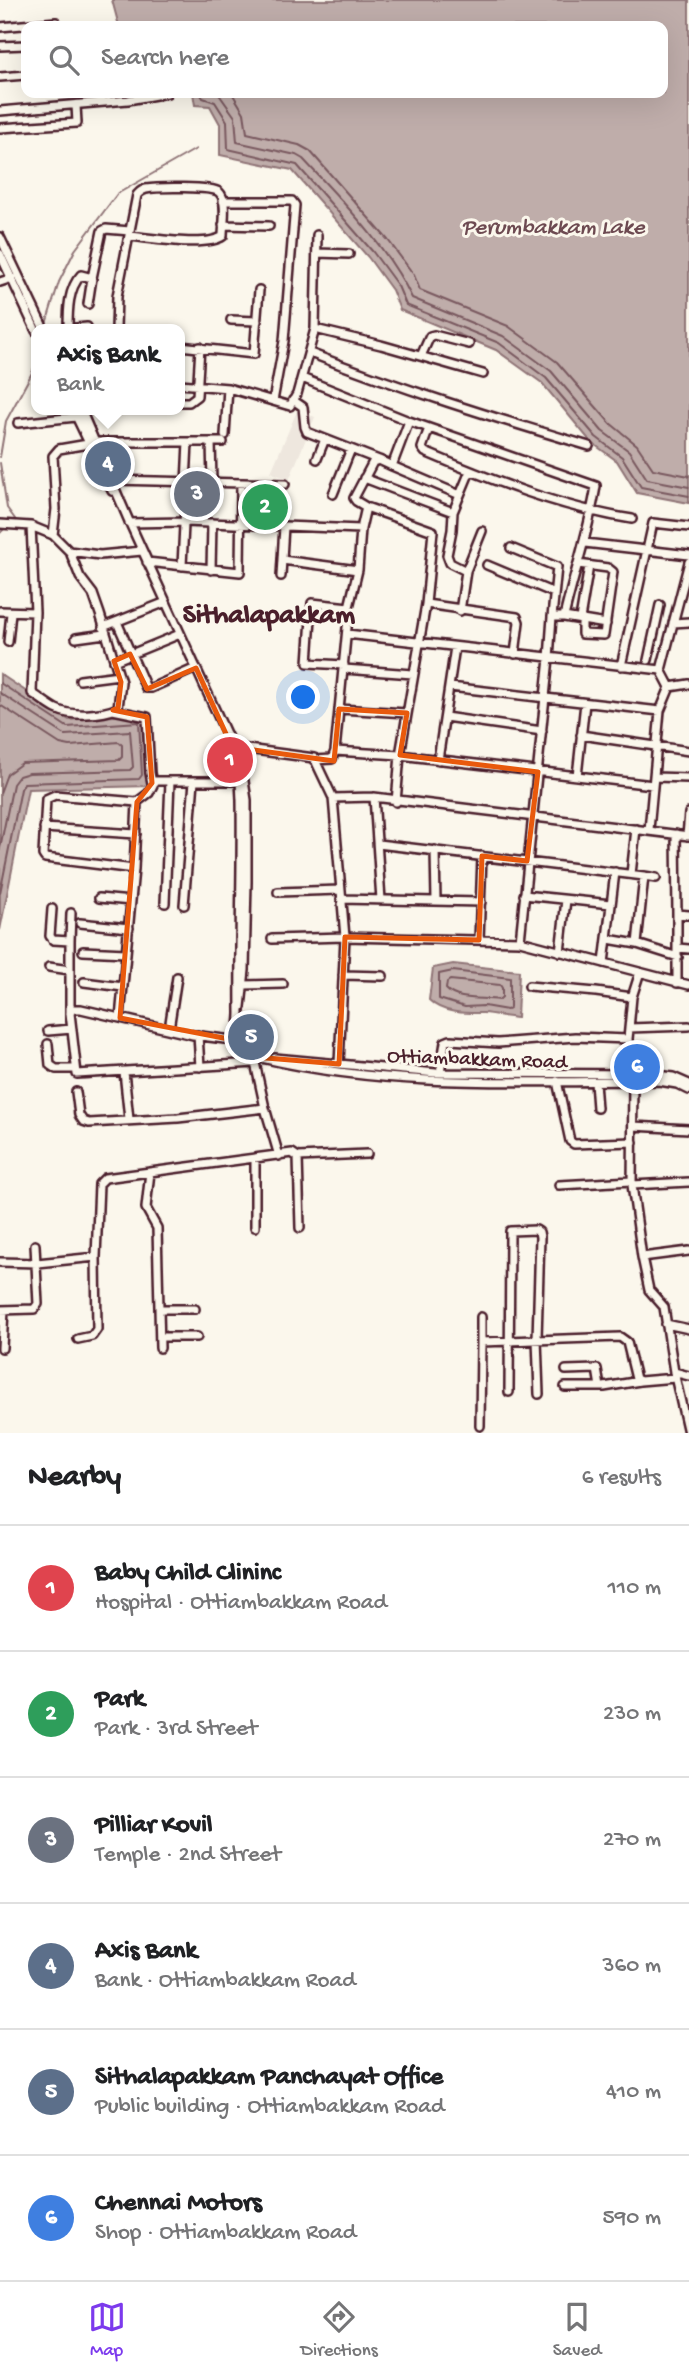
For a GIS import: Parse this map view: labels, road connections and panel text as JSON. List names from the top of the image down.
{
  "streets": {
    "street": ["Ottiambakkam Road"]
  },
  "districts": ["Sithalapakkam"],
  "water": ["Perumbakkam Lake"],
  "page": {
    "search": "Search here",
    "popup": ["Axis Bank", "Bank"],
    "pins": [
      "4",
      "3",
      "2",
      "1",
      "5",
      "6"
    ],
    "heading": ["Nearby", "6 results"],
    "list": [
      {
        "mark": "1",
        "name": "Baby Child Clininc",
        "note": "Hospital · Ottiambakkam Road",
        "value": "110 m"
      },
      {
        "mark": "2",
        "name": "Park",
        "note": "Park · 3rd Street",
        "value": "230 m"
      },
      {
        "mark": "3",
        "name": "Pilliar Kovil",
        "note": "Temple · 2nd Street",
        "value": "270 m"
      },
      {
        "mark": "4",
        "name": "Axis Bank",
        "note": "Bank · Ottiambakkam Road",
        "value": "360 m"
      },
      {
        "mark": "5",
        "name": "Sithalapakkam Panchayat Office",
        "note": "Public building · Ottiambakkam Road",
        "value": "410 m"
      },
      {
        "mark": "6",
        "name": "Chennai Motors",
        "note": "Shop · Ottiambakkam Road",
        "value": "590 m"
      }
    ],
    "nav": ["Map", "Directions", "Saved"]
  }
}
